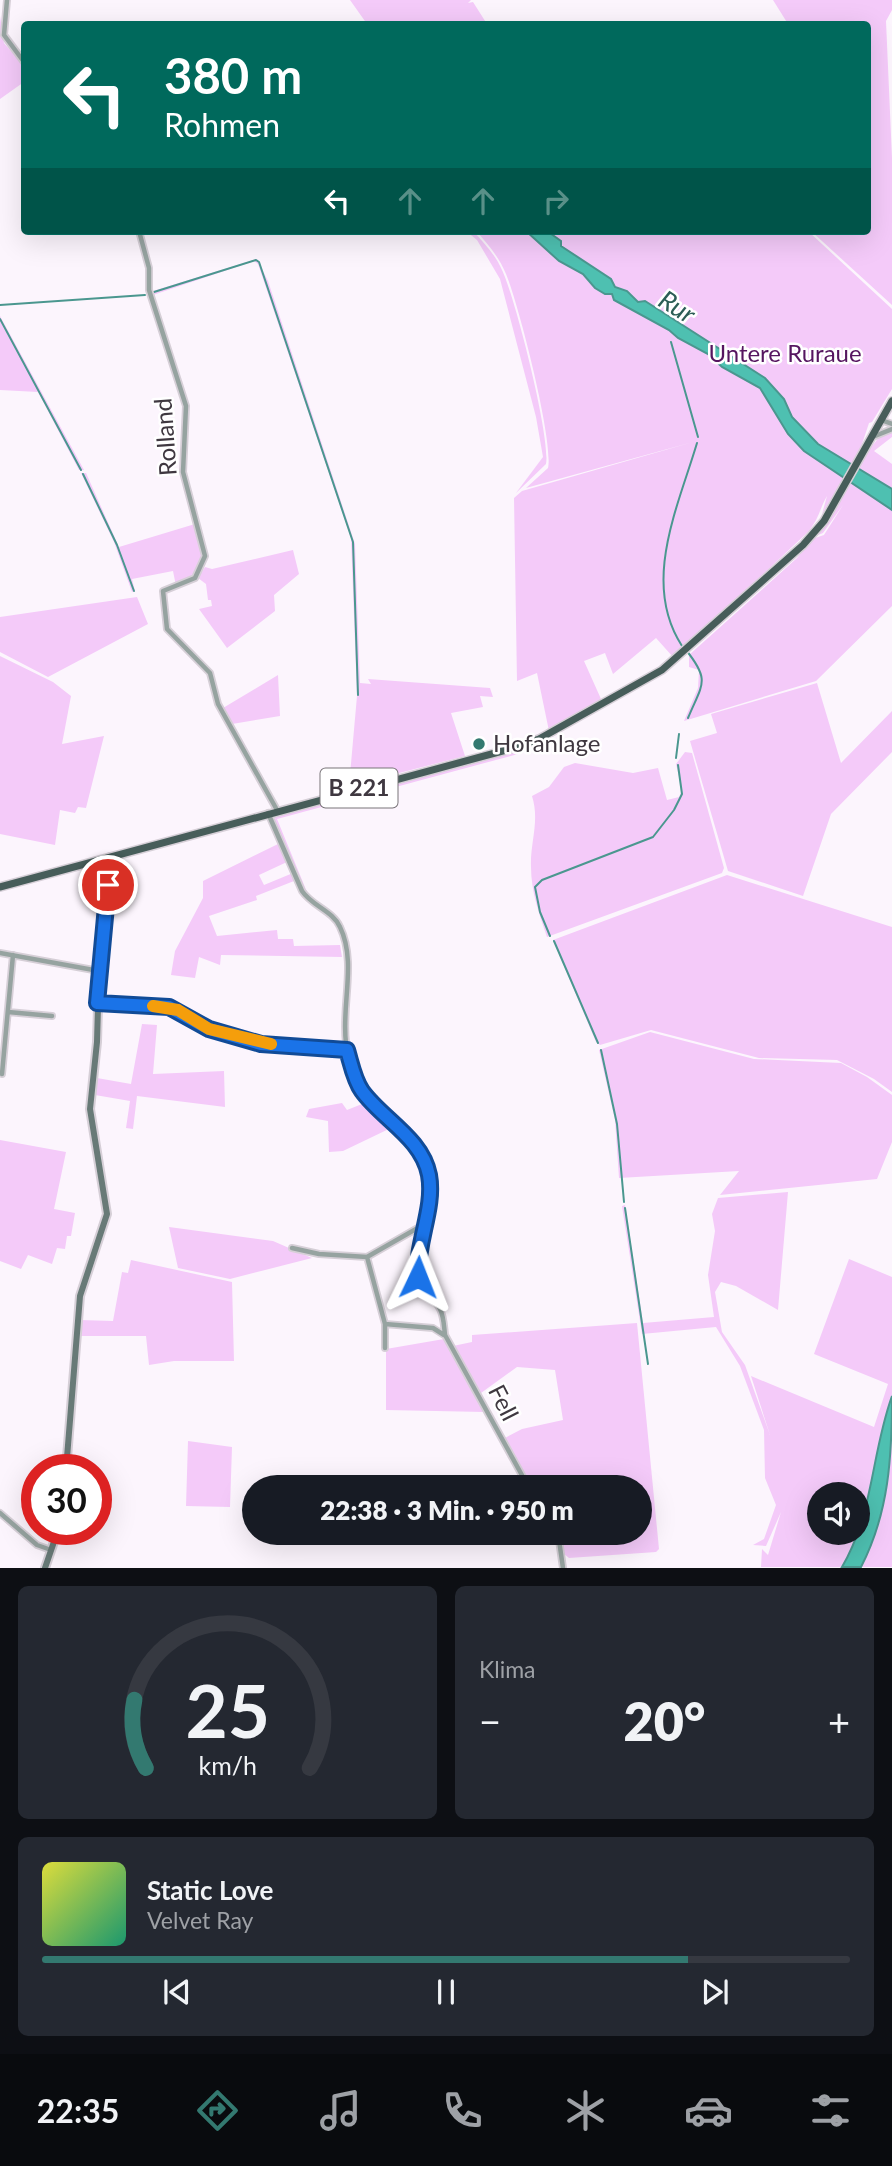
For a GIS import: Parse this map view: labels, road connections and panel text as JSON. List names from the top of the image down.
{
  "streets": {
    "main road": ["B 221"],
    "street": ["Rolland", "Fell"]
  },
  "crossings": [
    ["Rolland", "B 221"],
    ["Rolland", "Fell"],
    ["B 221", "Fell"]
  ],
  "water": ["Rur"],
  "parks": ["Untere Ruraue"],
  "places": ["Hofanlage"],
  "page": {
    "turn": ["380 m", "Rohmen"],
    "limit": "30",
    "trip": "22:38 · 3 Min. · 950 m",
    "tile": "Klima",
    "heat": ["−", "20°", "+"],
    "song": ["Static Love", "Velvet Ray"],
    "tabs": "22:35",
    "gauge": ["25", "km/h"]
  }
}
